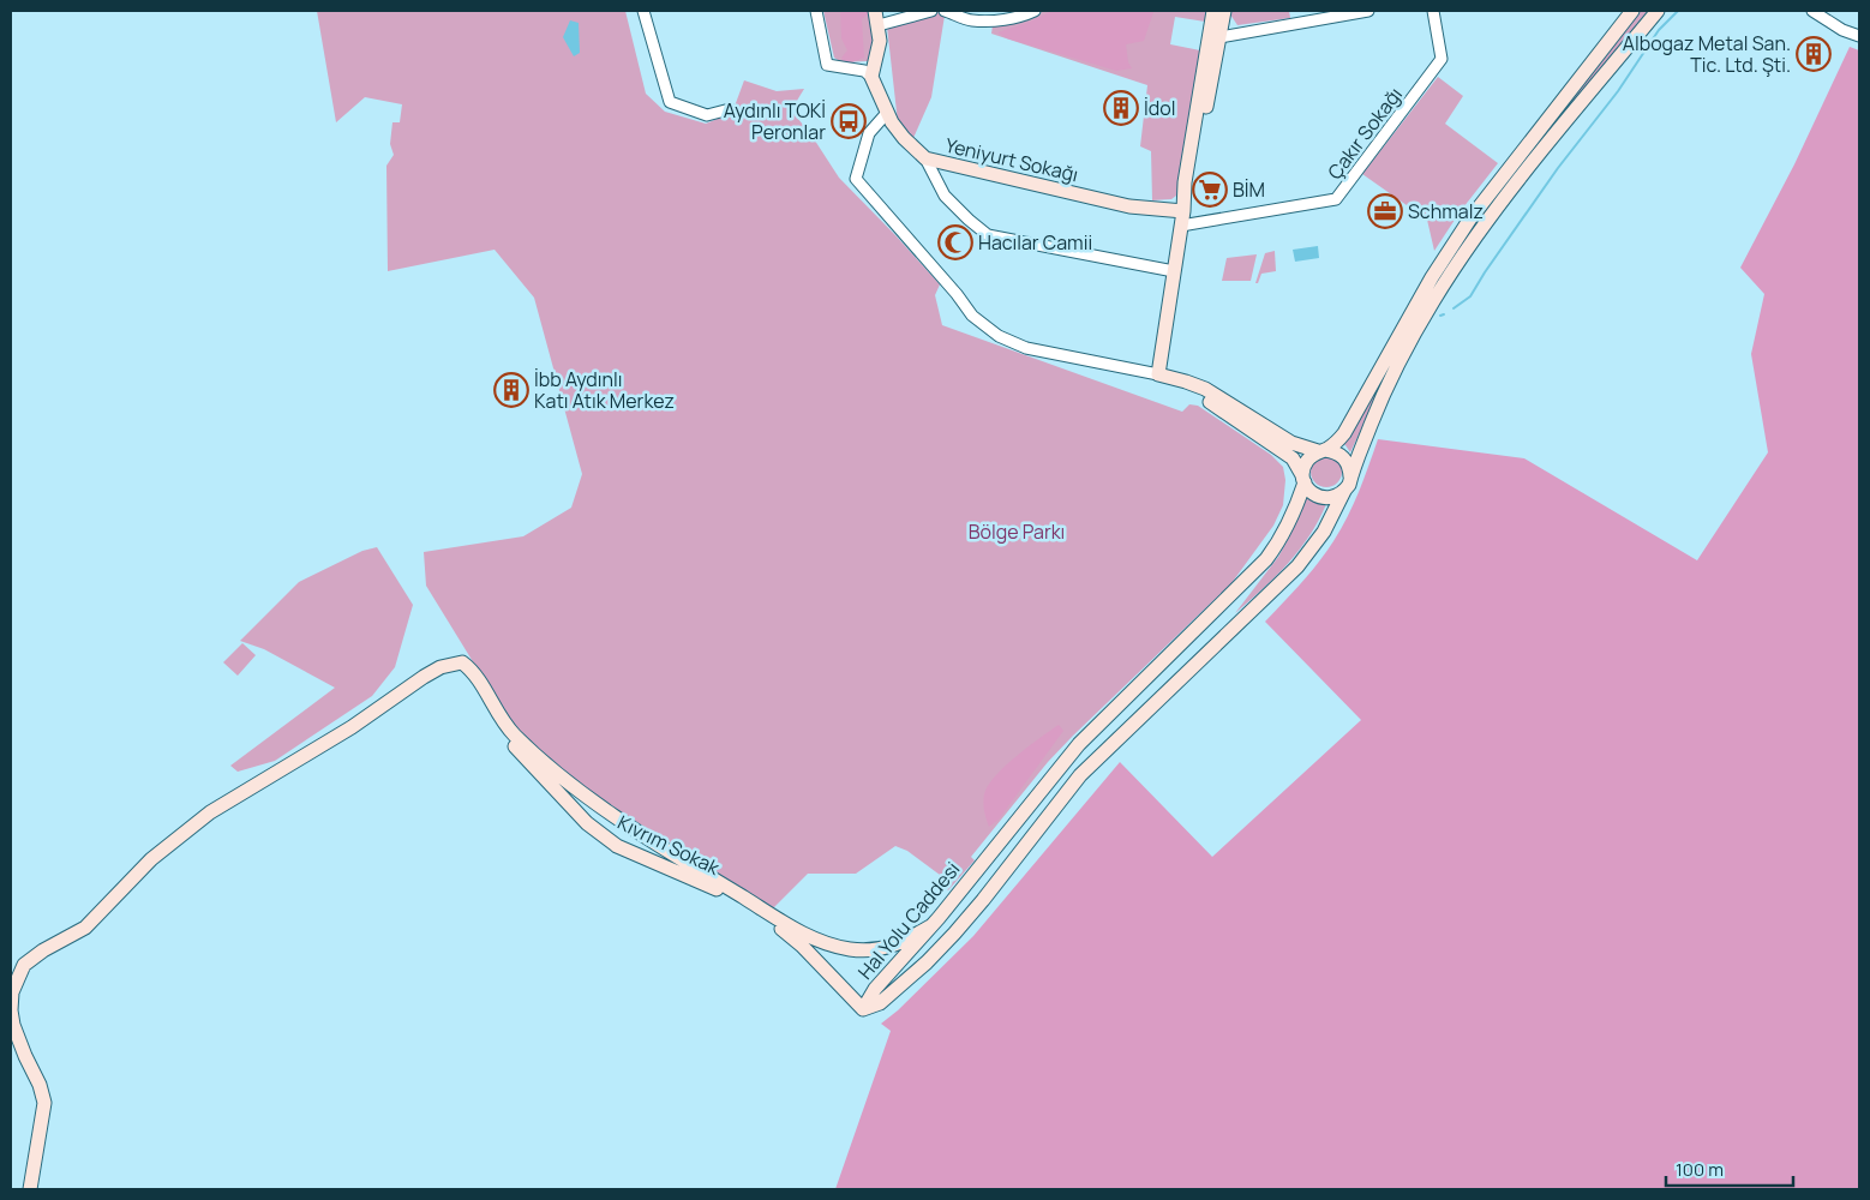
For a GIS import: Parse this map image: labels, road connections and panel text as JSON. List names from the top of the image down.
{
  "streets": {
    "street": [
      "Çakır Sokağı",
      "Yeniyurt Sokağı",
      "Kıvrım Sokak",
      "Hal Yolu Caddesi"
    ]
  },
  "crossings": [
    ["Kıvrım Sokak", "Hal Yolu Caddesi"]
  ],
  "parks": ["Bölge Parkı"],
  "places": {
    "building": ["Albogaz Metal San. Tic. Ltd. Şti.", "İdol", "İbb Aydınlı Katı Atık Merkez"],
    "bus stop": ["Aydınlı TOKİ Peronlar"],
    "supermarket": ["BİM"],
    "office": ["Schmalz"],
    "mosque": ["Hacılar Camii"]
  },
  "scale_bar": "100 m"
}
